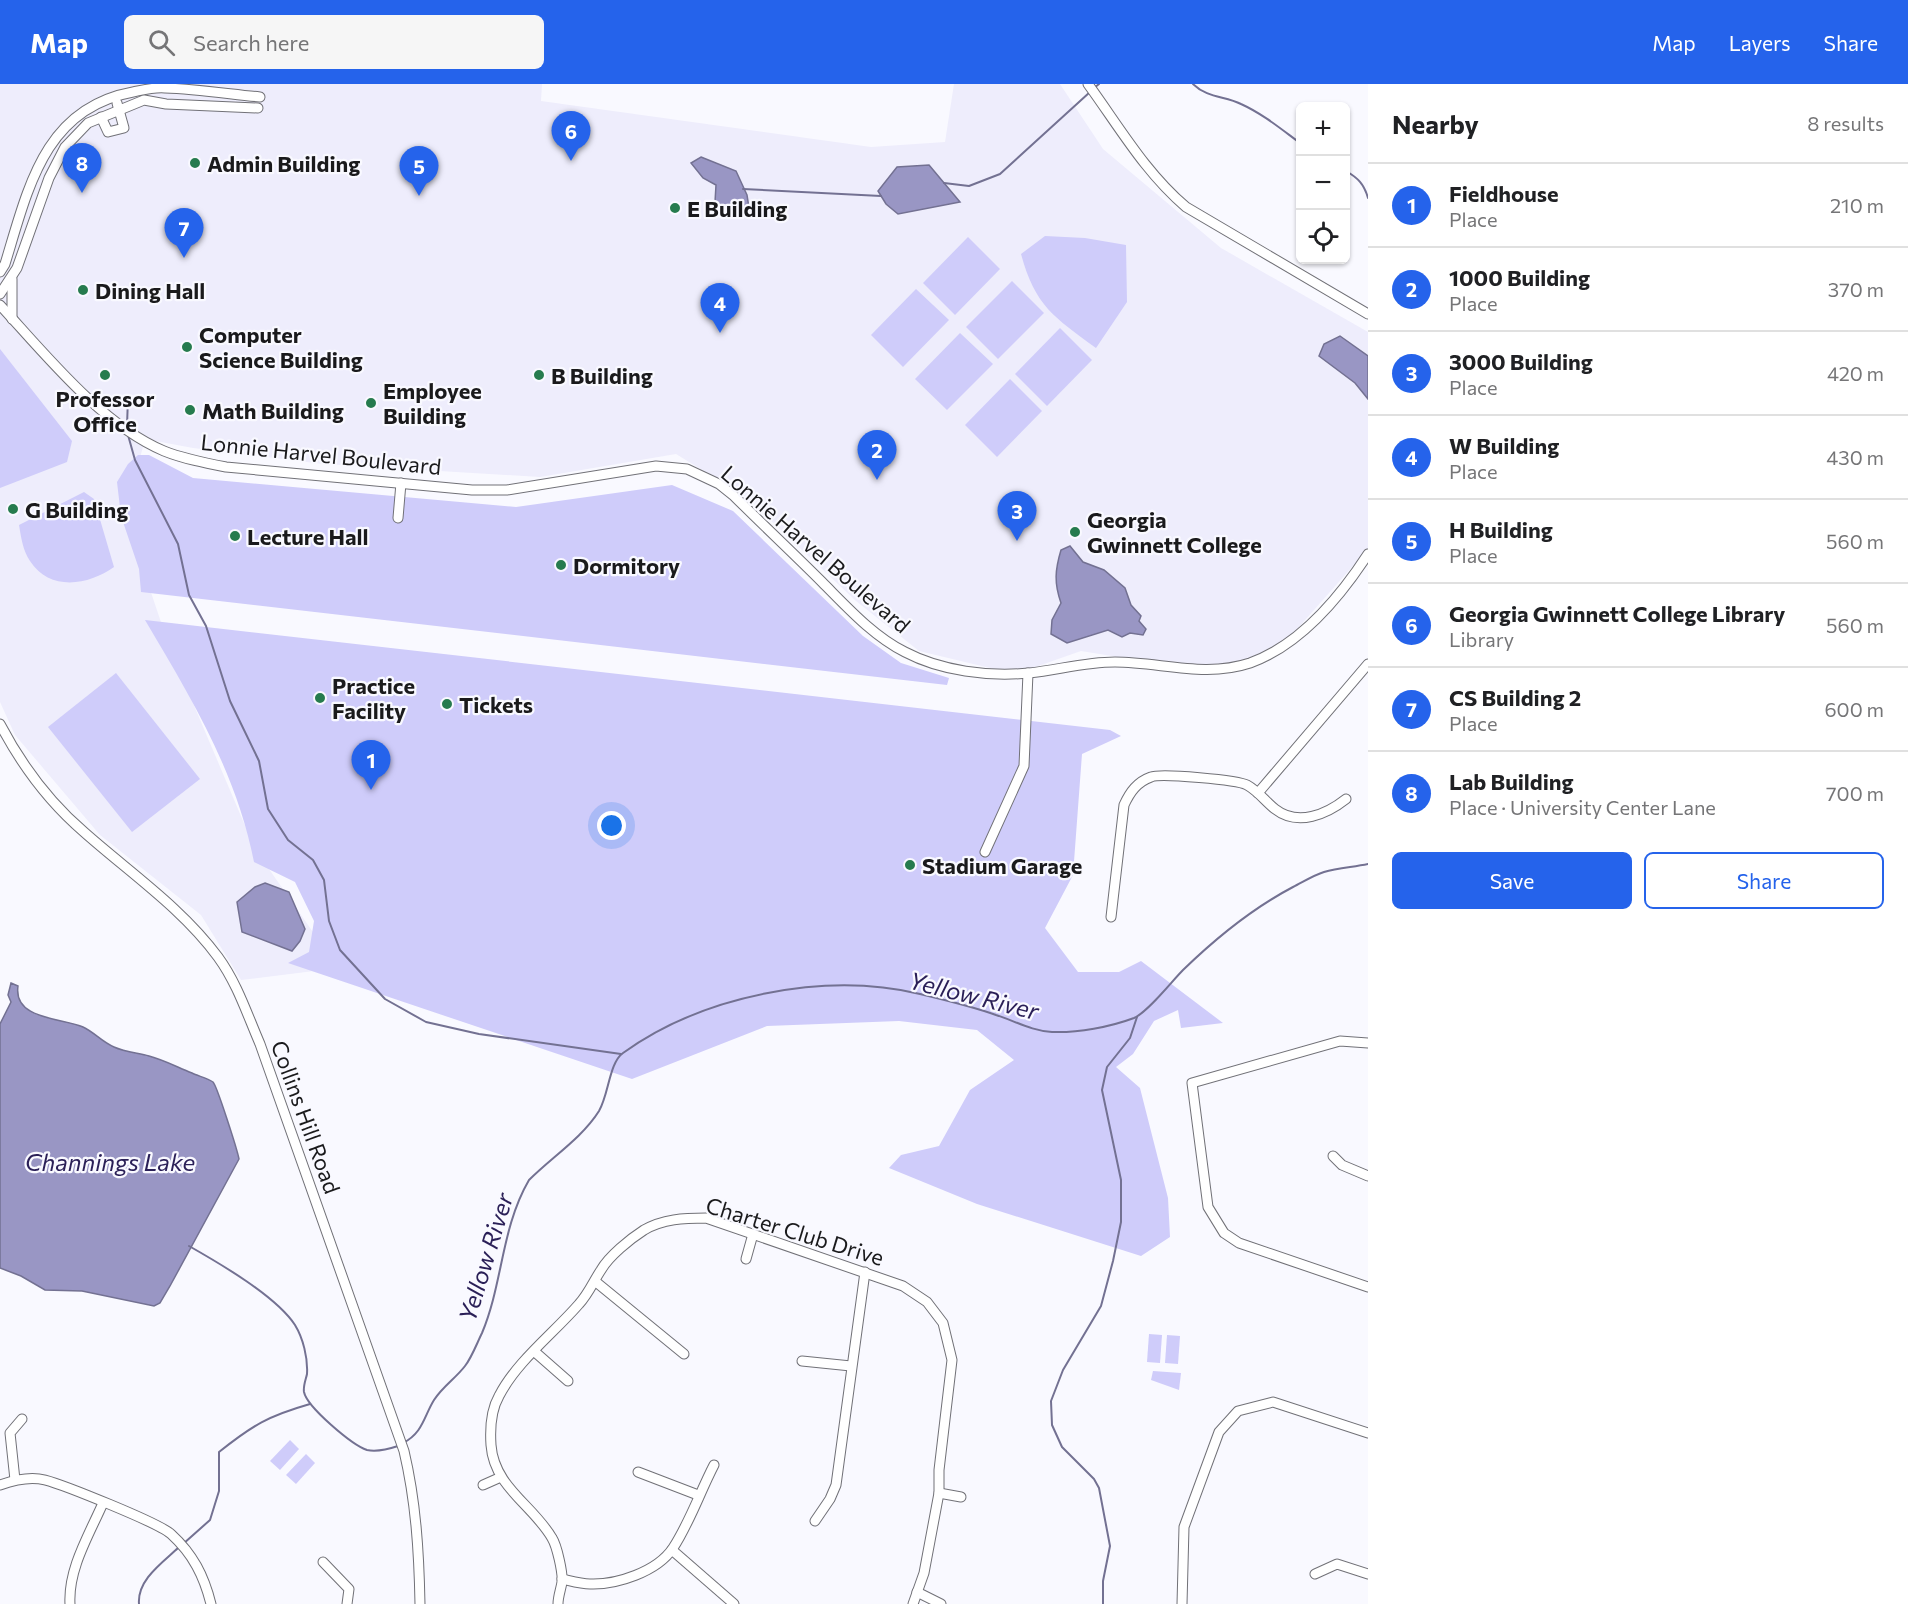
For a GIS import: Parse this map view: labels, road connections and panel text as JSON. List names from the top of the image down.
{
  "streets": {
    "street": ["Lonnie Harvel Boulevard", "Collins Hill Road", "Charter Club Drive"]
  },
  "water": ["Yellow River", "Channings Lake"],
  "places": [
    "Admin Building",
    "E Building",
    "Dining Hall",
    "Computer Science Building",
    "Professor Office",
    "B Building",
    "Employee Building",
    "Math Building",
    "G Building",
    "Georgia Gwinnett College",
    "Lecture Hall",
    "Dormitory",
    "Practice Facility",
    "Tickets",
    "Stadium Garage"
  ],
  "page": {
    "header": "Map",
    "search": "Search here",
    "nav": ["Map", "Layers", "Share"],
    "heading": ["Nearby", "8 results"],
    "map_buttons": ["+", "−"],
    "pins": [
      "6",
      "8",
      "5",
      "7",
      "4",
      "2",
      "3",
      "1"
    ],
    "list": [
      {
        "mark": "1",
        "name": "Fieldhouse",
        "note": "Place",
        "value": "210 m"
      },
      {
        "mark": "2",
        "name": "1000 Building",
        "note": "Place",
        "value": "370 m"
      },
      {
        "mark": "3",
        "name": "3000 Building",
        "note": "Place",
        "value": "420 m"
      },
      {
        "mark": "4",
        "name": "W Building",
        "note": "Place",
        "value": "430 m"
      },
      {
        "mark": "5",
        "name": "H Building",
        "note": "Place",
        "value": "560 m"
      },
      {
        "mark": "6",
        "name": "Georgia Gwinnett College Library",
        "note": "Library",
        "value": "560 m"
      },
      {
        "mark": "7",
        "name": "CS Building 2",
        "note": "Place",
        "value": "600 m"
      },
      {
        "mark": "8",
        "name": "Lab Building",
        "note": "Place · University Center Lane",
        "value": "700 m"
      }
    ],
    "buttons": ["Save", "Share"]
  }
}
